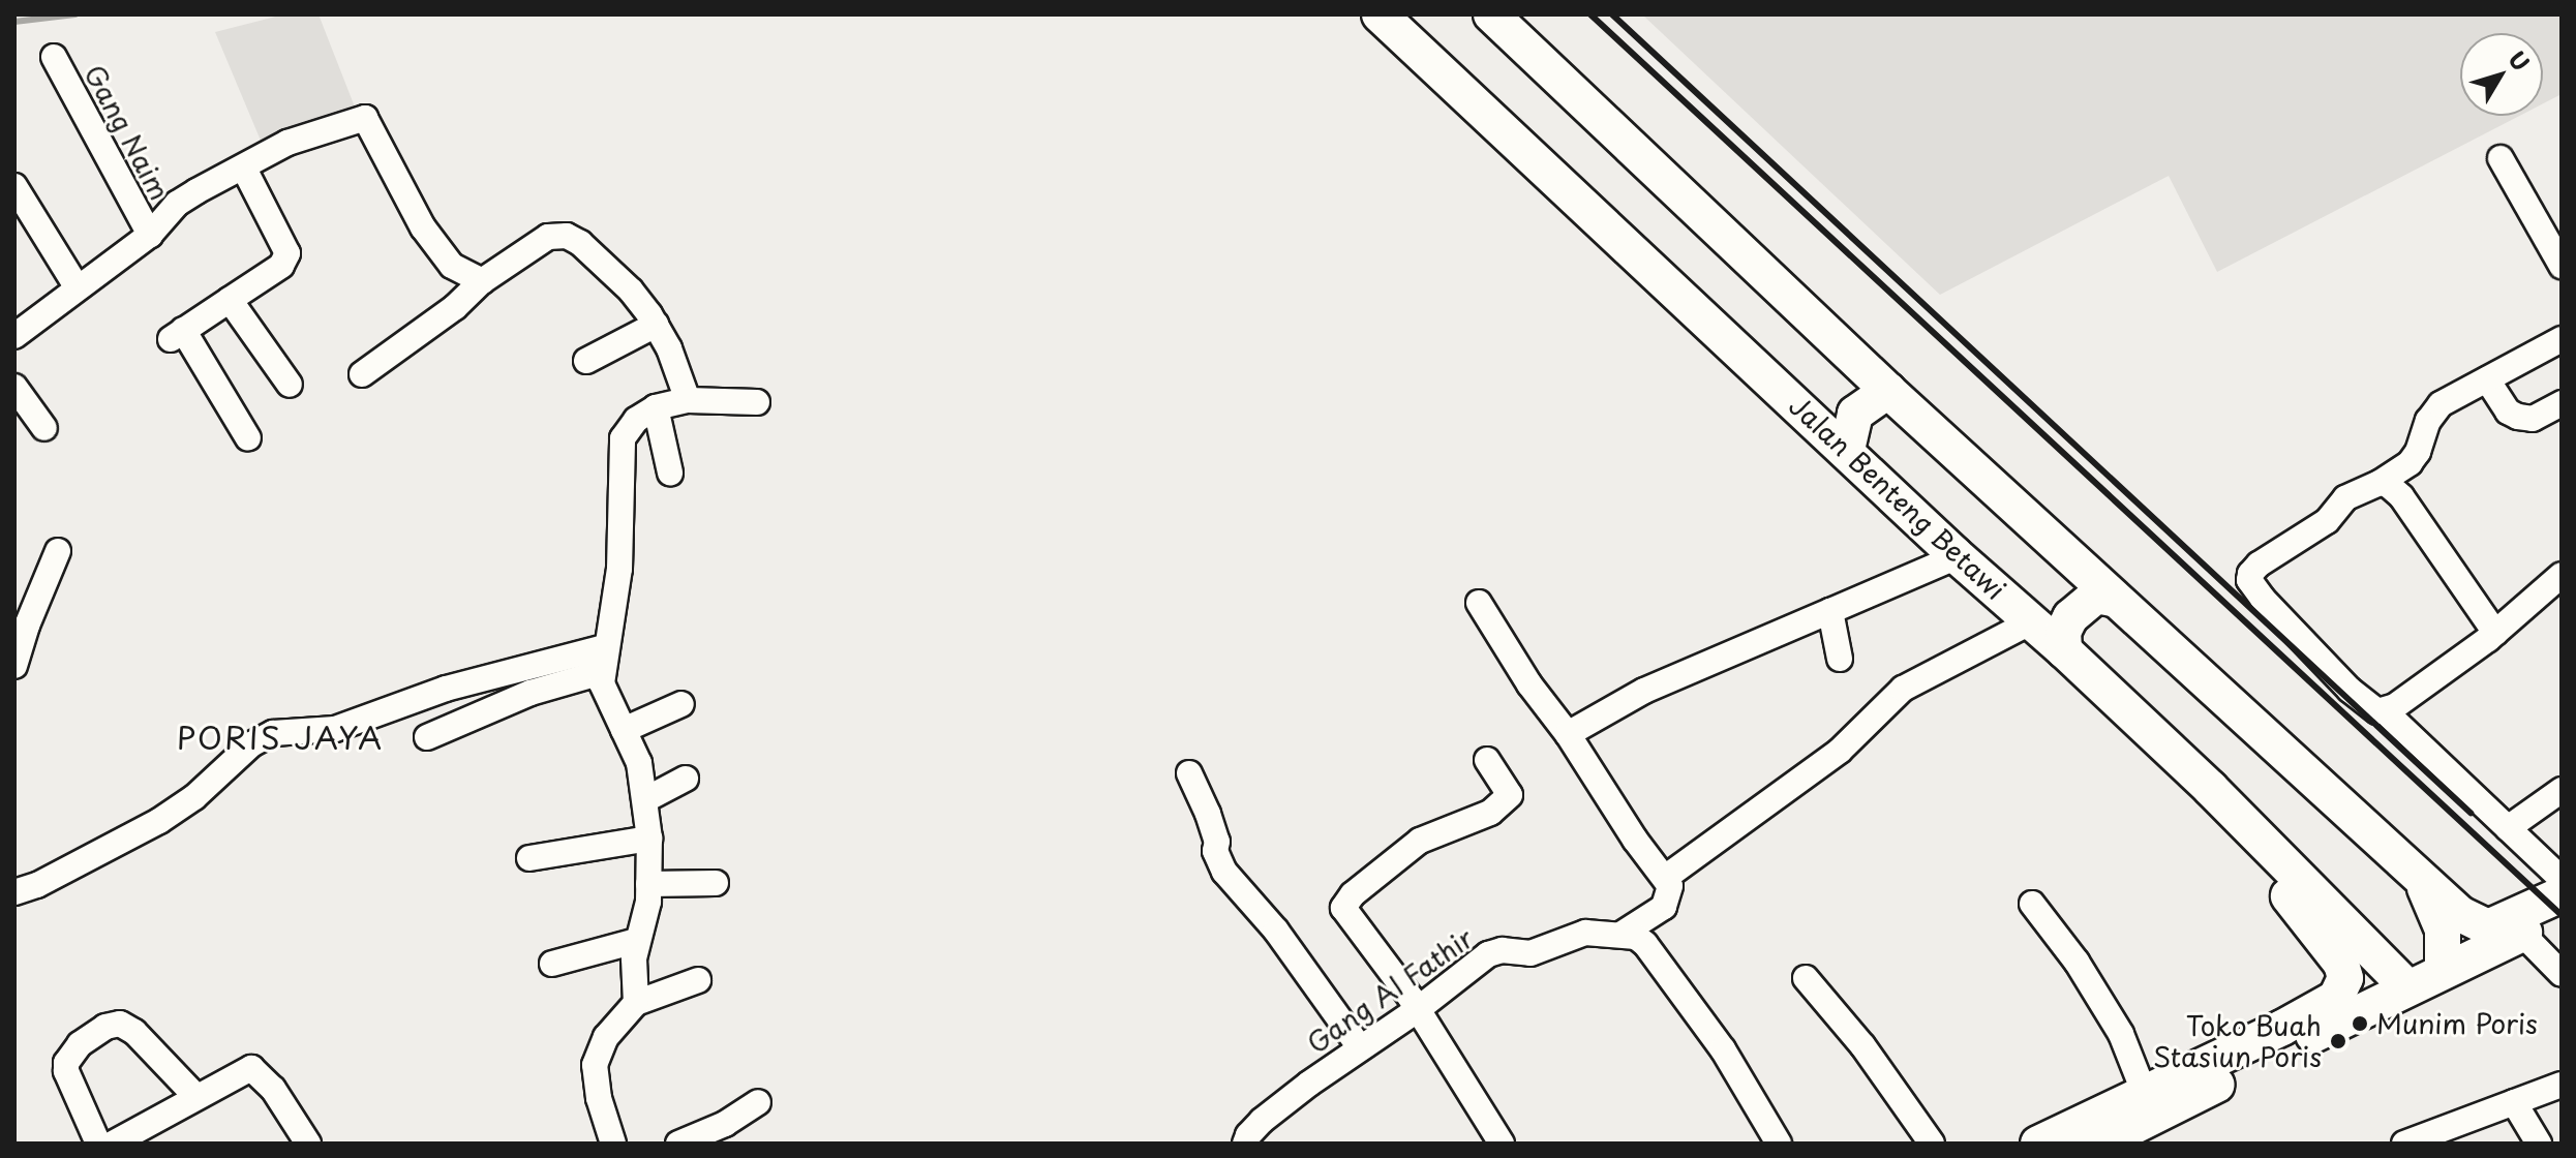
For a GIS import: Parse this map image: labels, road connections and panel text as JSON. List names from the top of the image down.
{
  "streets": {
    "main road": ["Jalan Benteng Betawi"],
    "street": ["Gang Naim", "Gang Al Fathir"]
  },
  "districts": ["PORIS JAYA"],
  "places": ["Munim Poris", "Toko Buah Stasiun Poris"],
  "north": "top right"
}
